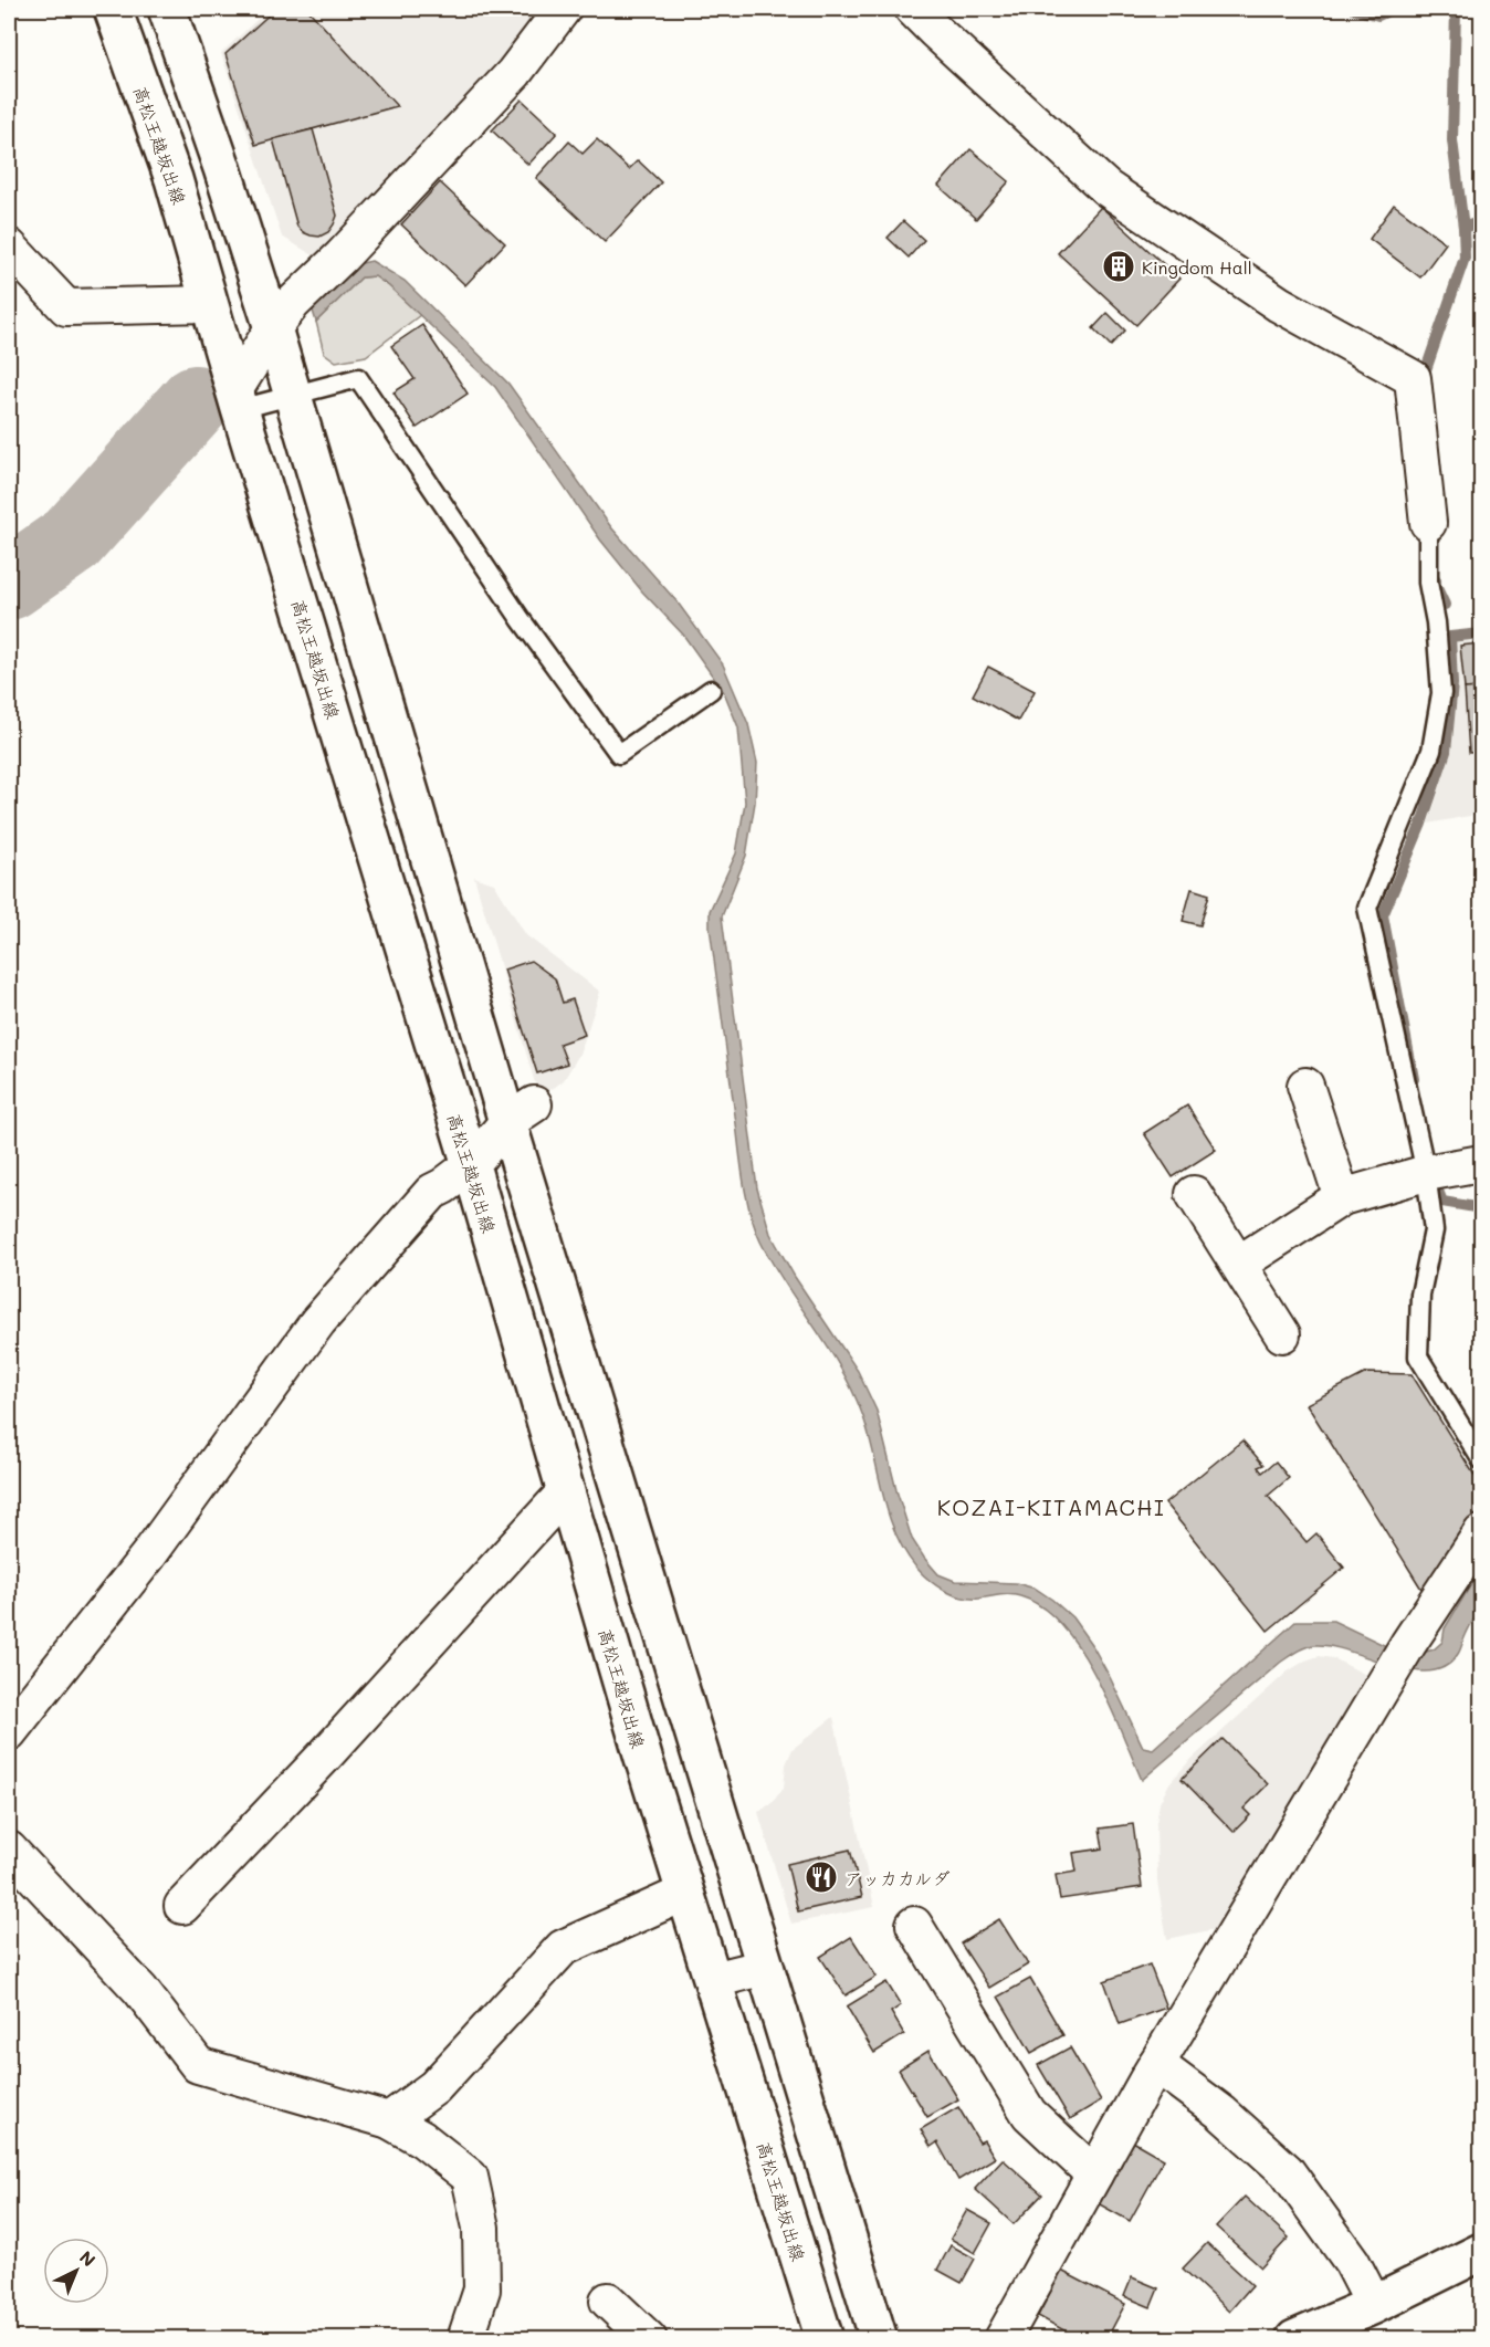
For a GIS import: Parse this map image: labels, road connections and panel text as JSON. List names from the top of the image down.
{
  "streets": {
    "main road": ["高松王越坂出線"]
  },
  "districts": ["KOZAI-KITAMACHI"],
  "places": {
    "building": ["Kingdom Hall"],
    "restaurant": ["アッカカルダ"]
  },
  "north": "top right"
}
